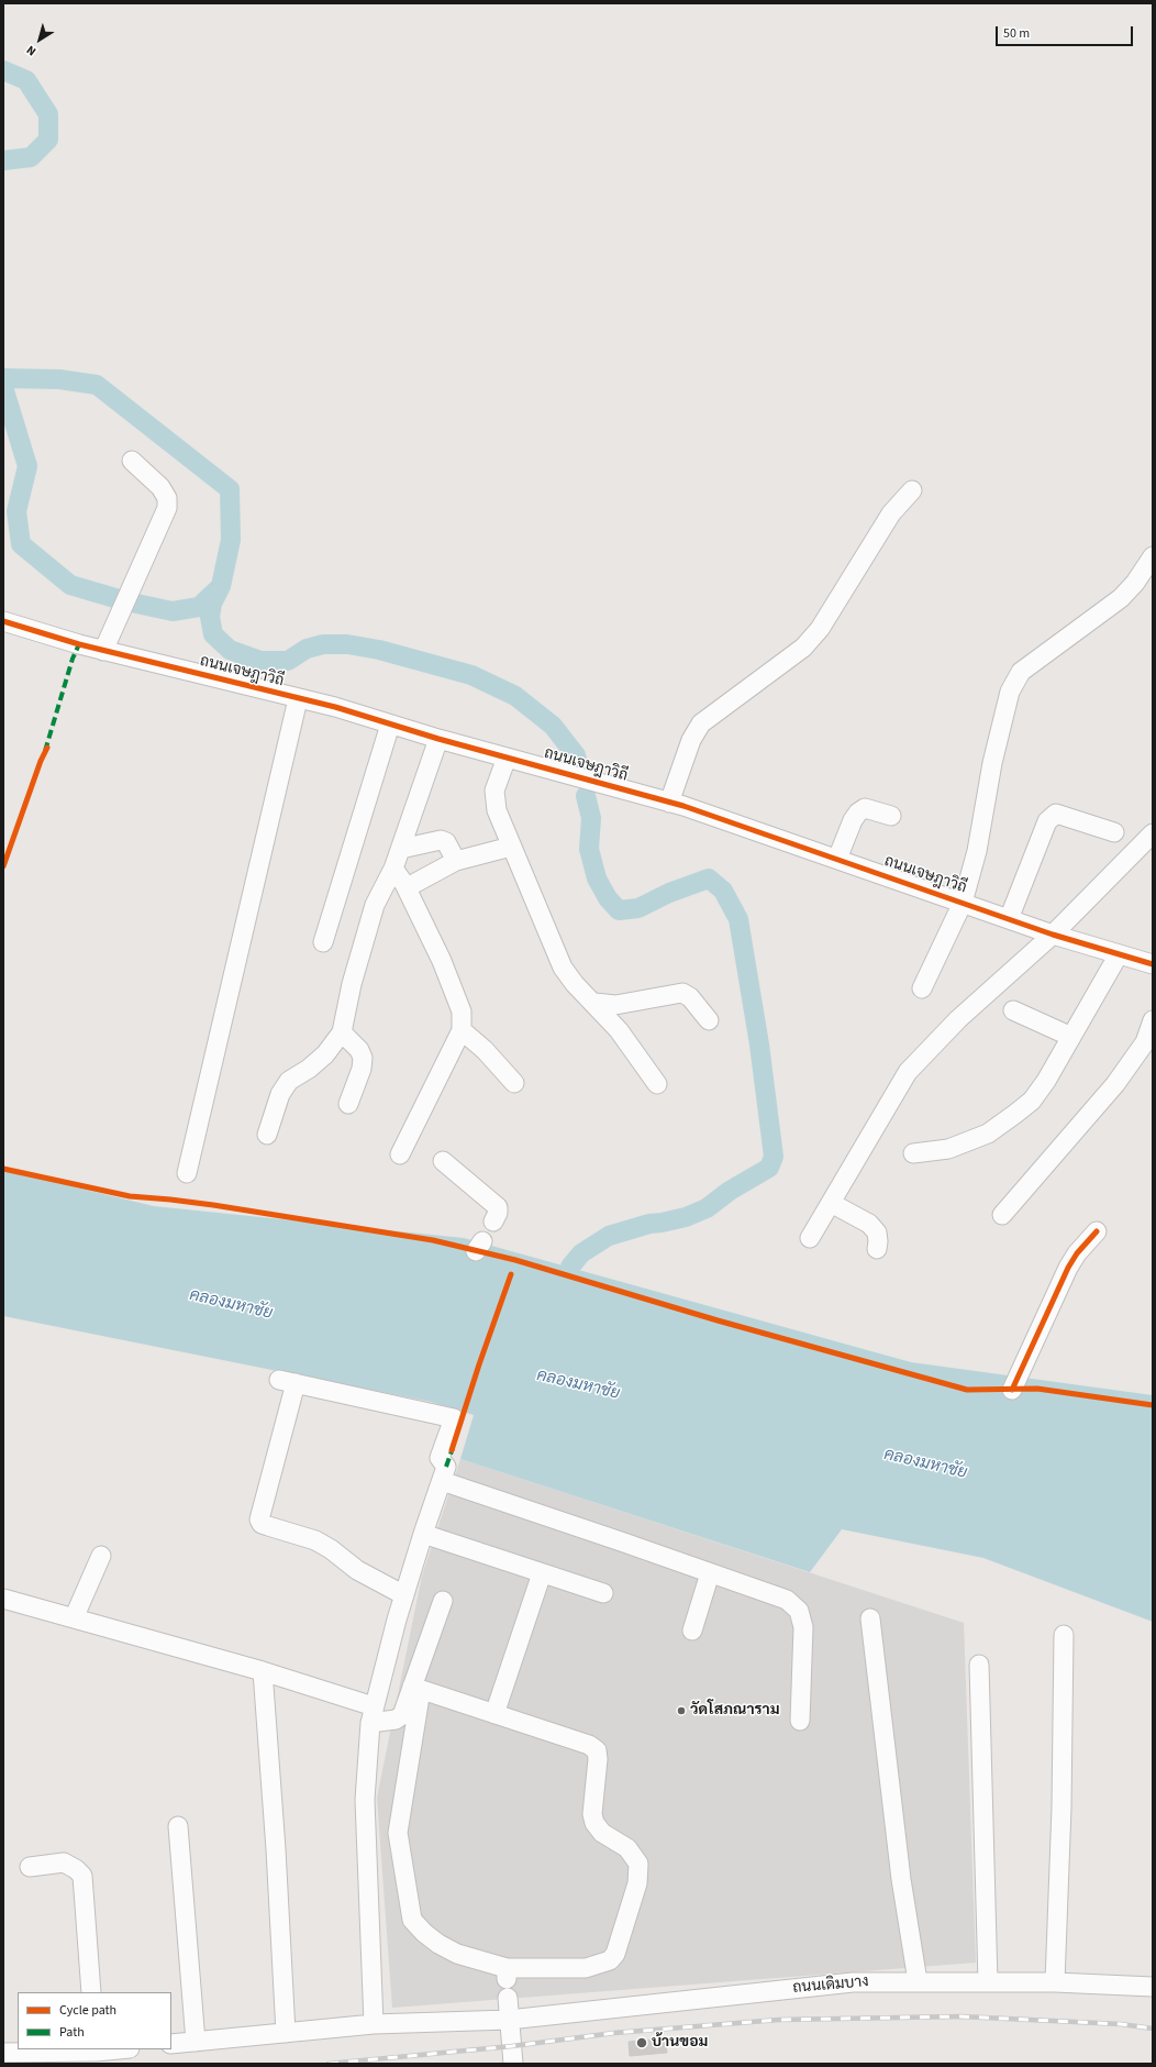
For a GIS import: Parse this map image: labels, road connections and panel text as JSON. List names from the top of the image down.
{
  "streets": {
    "street": ["ถนนเจษฎาวิถี", "ถนนเดิมบาง"]
  },
  "water": ["คลองมหาชัย"],
  "places": ["วัดโสภณาราม", "บ้านขอม"],
  "legend": ["Cycle path", "Path"],
  "scale_bar": "50 m",
  "north": "bottom left"
}
